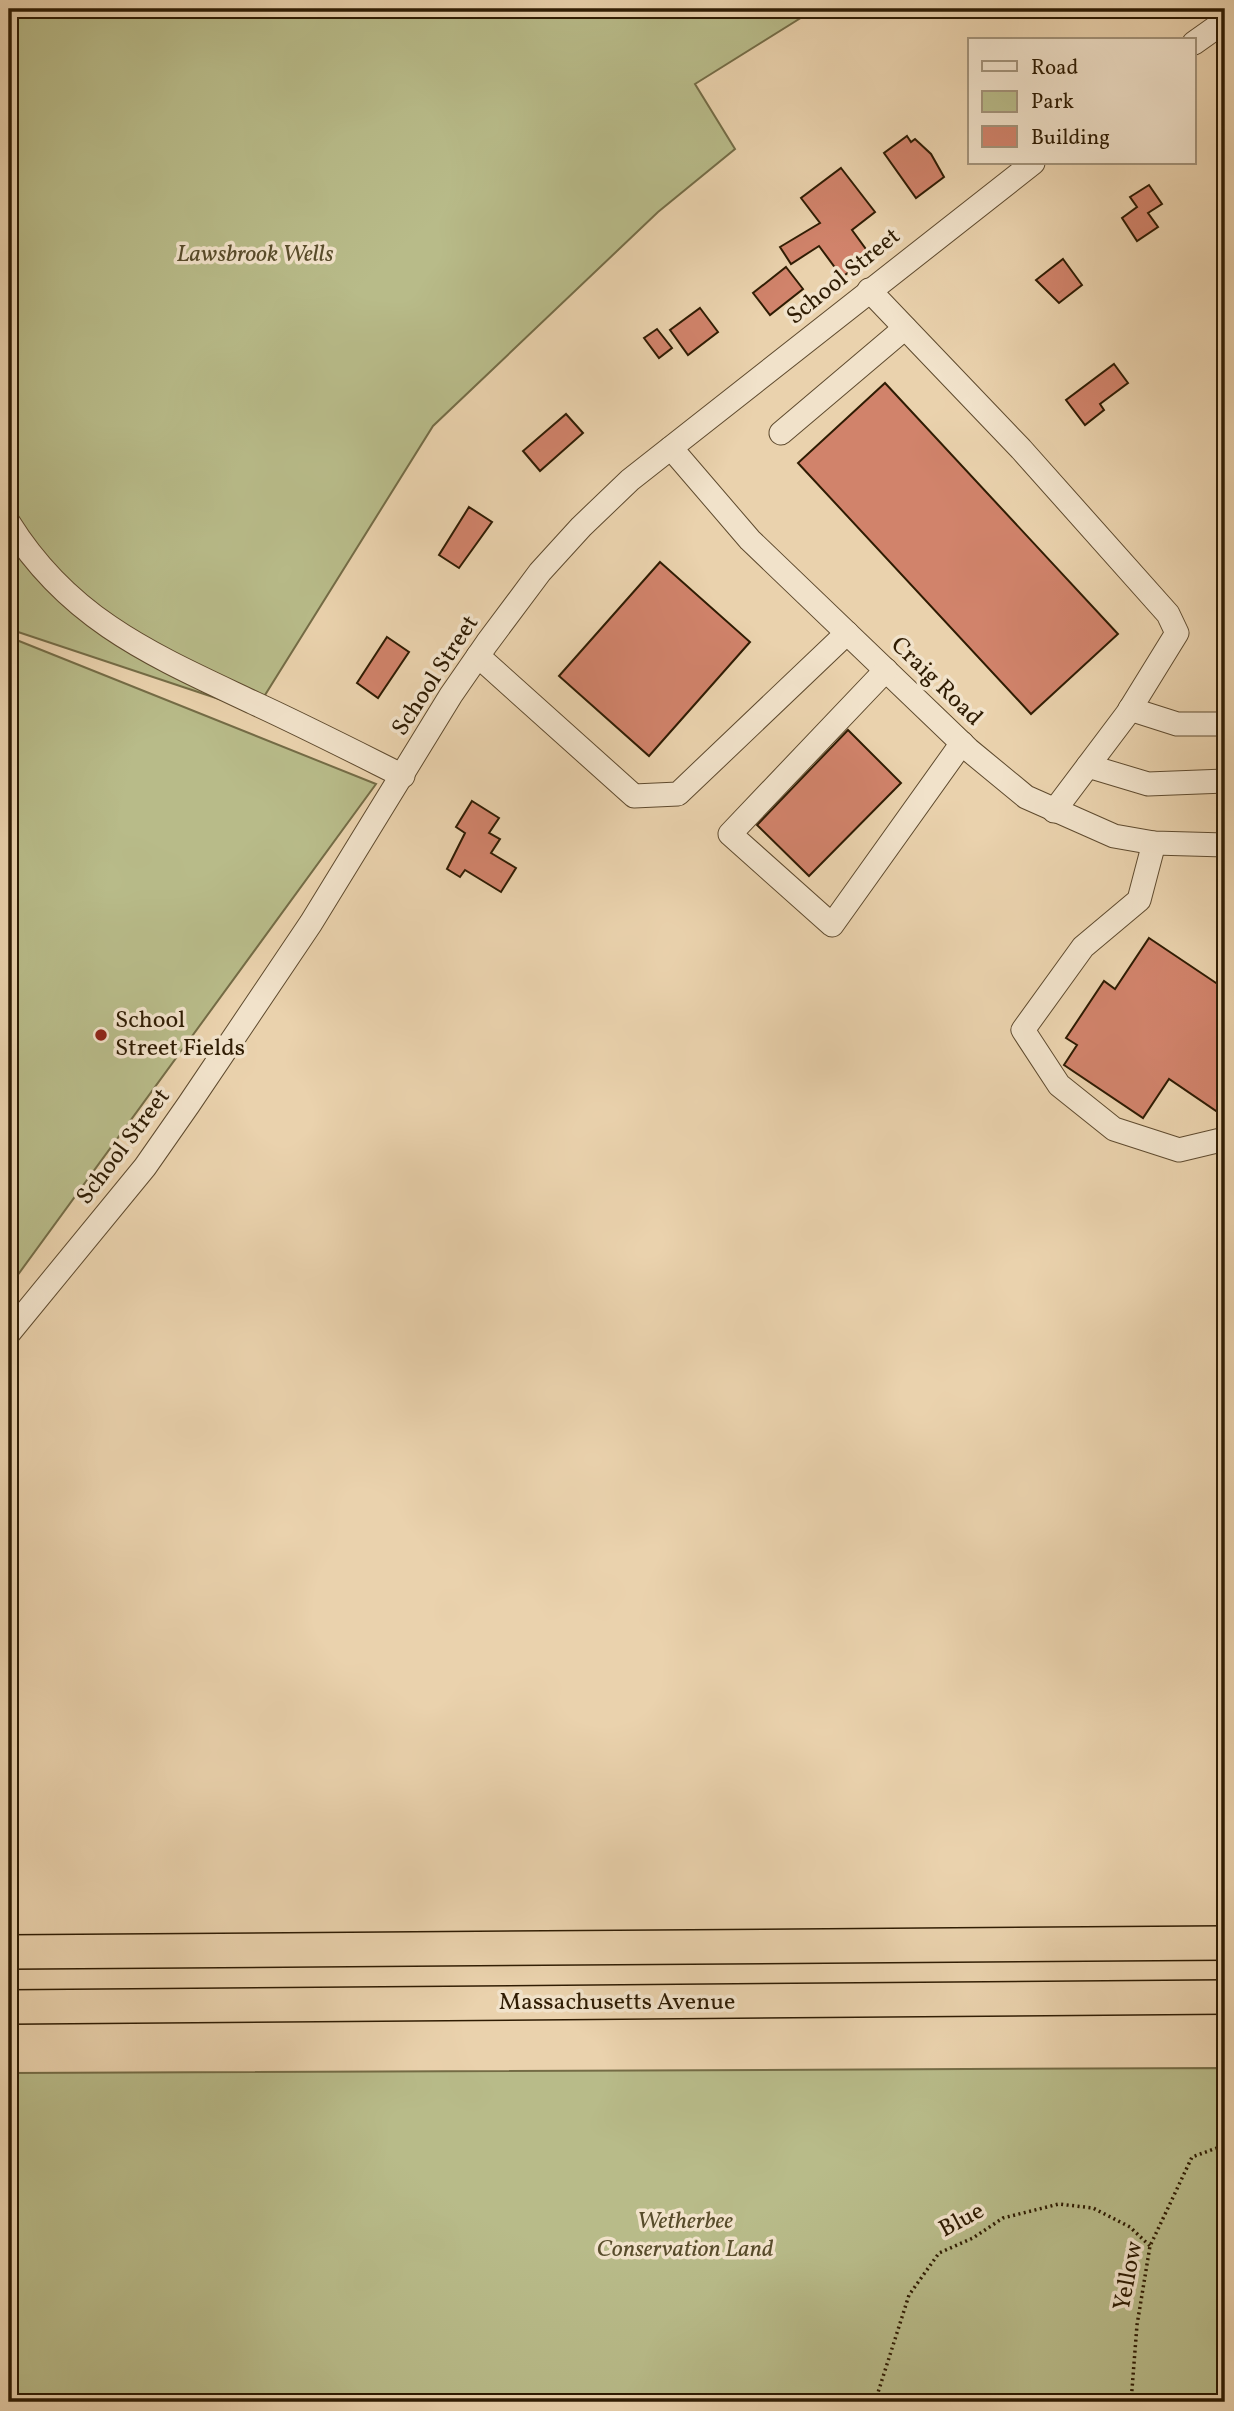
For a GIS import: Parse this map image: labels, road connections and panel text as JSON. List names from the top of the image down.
{
  "streets": {
    "highway": ["Massachusetts Avenue"],
    "street": ["School Street", "Craig Road"],
    "path": ["Blue", "Yellow"]
  },
  "crossings": [
    ["School Street", "Craig Road"],
    ["Blue", "Yellow"]
  ],
  "parks": ["Lawsbrook Wells", "Wetherbee Conservation Land"],
  "places": ["School Street Fields"],
  "legend": ["Road", "Park", "Building"]
}
